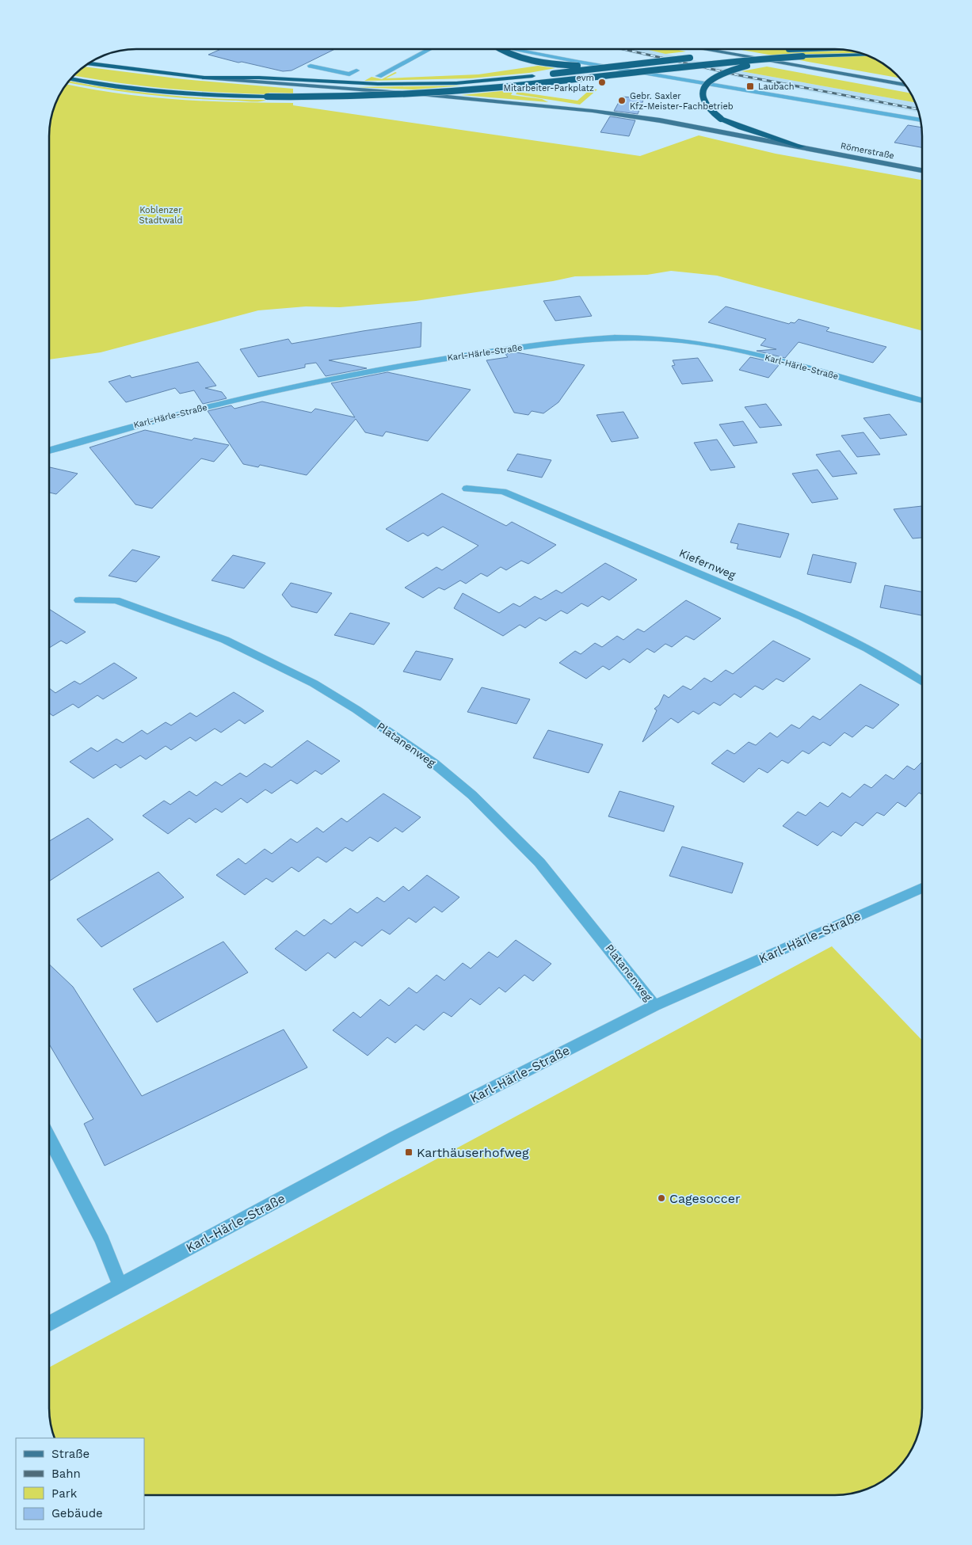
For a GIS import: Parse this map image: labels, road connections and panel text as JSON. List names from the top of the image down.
{
  "streets": {
    "main road": ["Römerstraße"],
    "street": ["Karl-Härle-Straße", "Kiefernweg", "Platanenweg"]
  },
  "crossings": [
    ["Karl-Härle-Straße", "Platanenweg"]
  ],
  "parks": ["Koblenzer Stadtwald"],
  "places": {
    "other": ["evm Mitarbeiter-Parkplatz", "Gebr. Saxler Kfz-Meister-Fachbetrieb", "Cagesoccer"],
    "transit": ["Laubach", "Karthäuserhofweg"]
  },
  "legend": [
    "Straße",
    "Bahn",
    "Park",
    "Gebäude"
  ]
}
